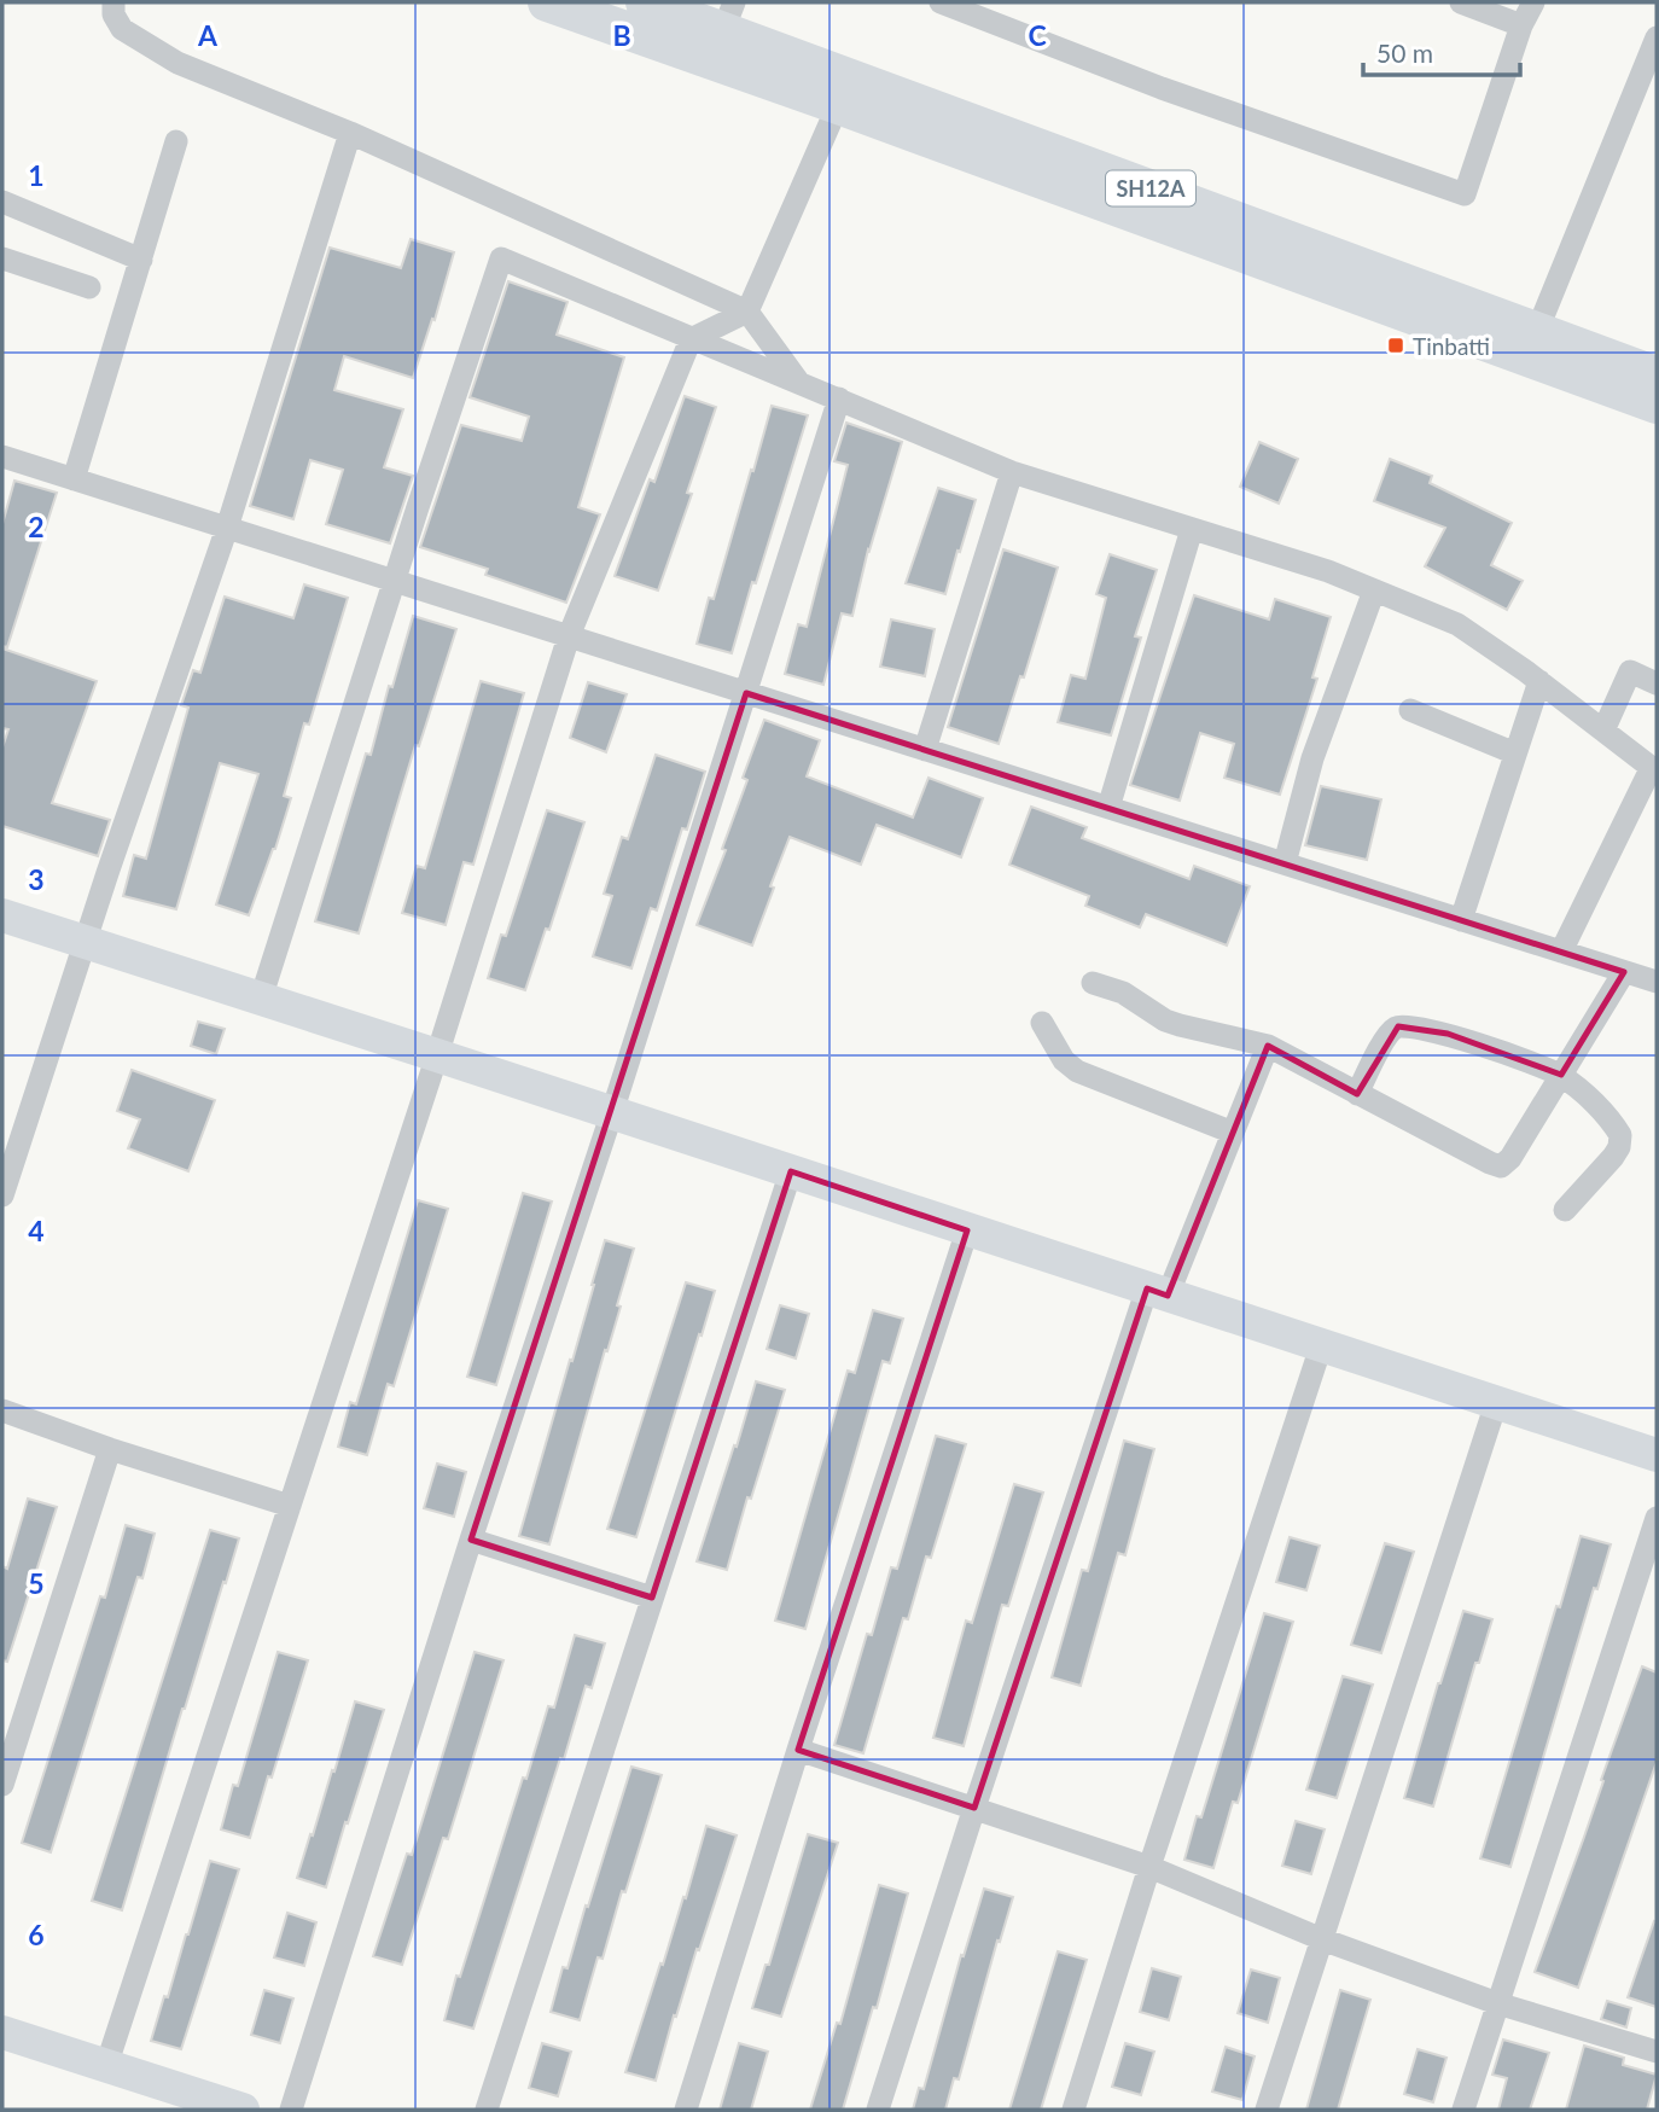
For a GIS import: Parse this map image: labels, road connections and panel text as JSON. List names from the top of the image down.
{
  "streets": {
    "main road": ["SH12A"]
  },
  "places": {
    "transit": ["Tinbatti"]
  },
  "scale_bar": "50 m",
  "grid": {
    "columns": ["A", "B", "C"],
    "rows": [
      "1",
      "2",
      "3",
      "4",
      "5",
      "6"
    ]
  }
}
